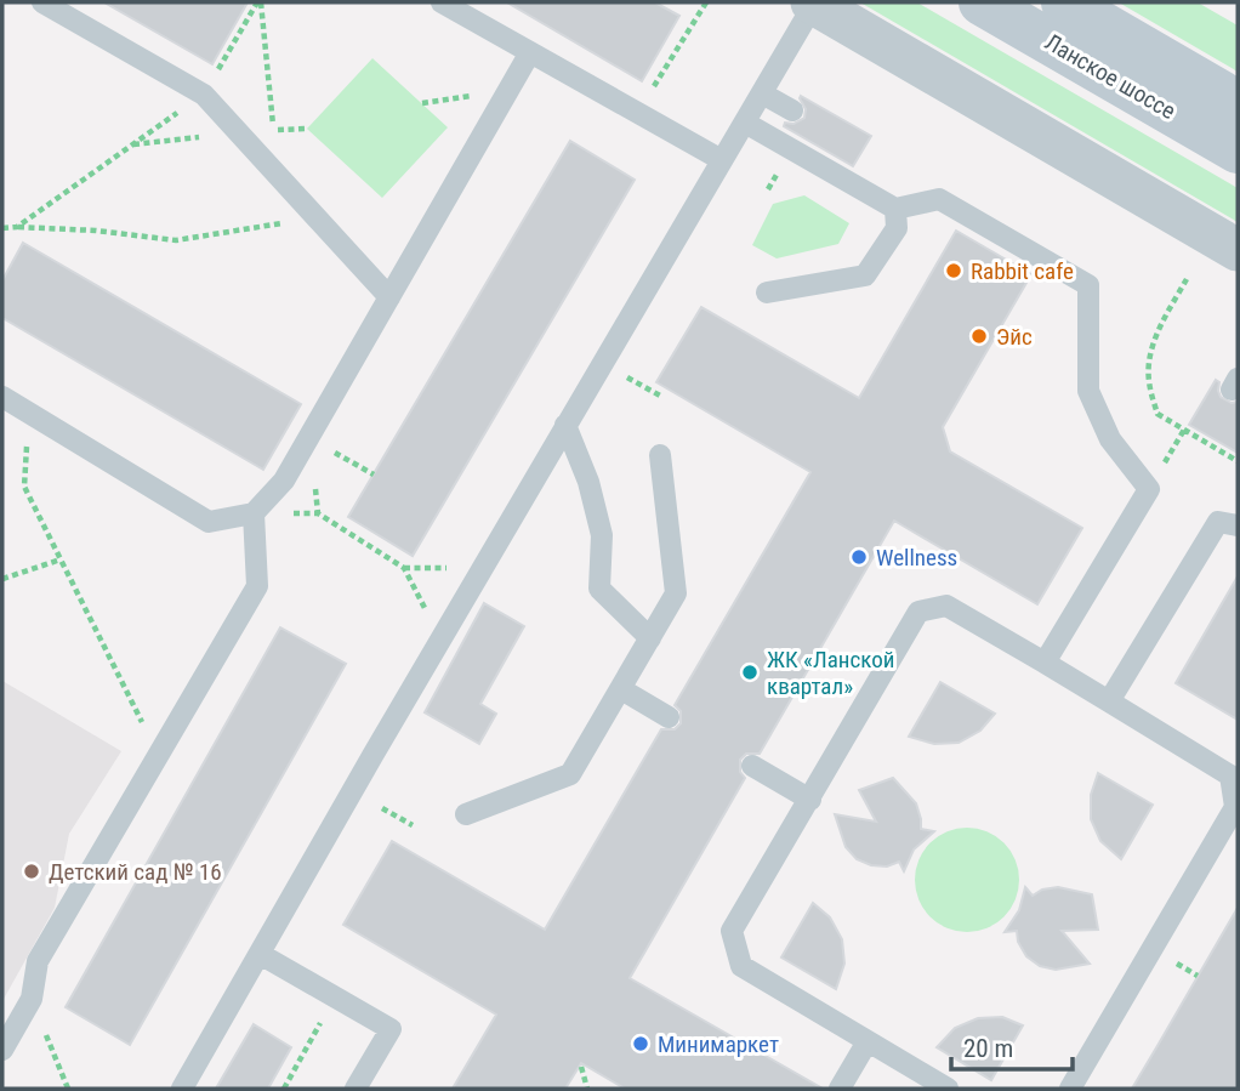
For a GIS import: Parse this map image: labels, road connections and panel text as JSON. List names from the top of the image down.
{
  "streets": {
    "main road": ["Ланское шоссе"]
  },
  "places": [
    "Rabbit cafe",
    "Эйс",
    "Wellness",
    "ЖК «Ланской квартал»",
    "Детский сад № 16",
    "Минимаркет"
  ],
  "scale_bar": "20 m"
}
